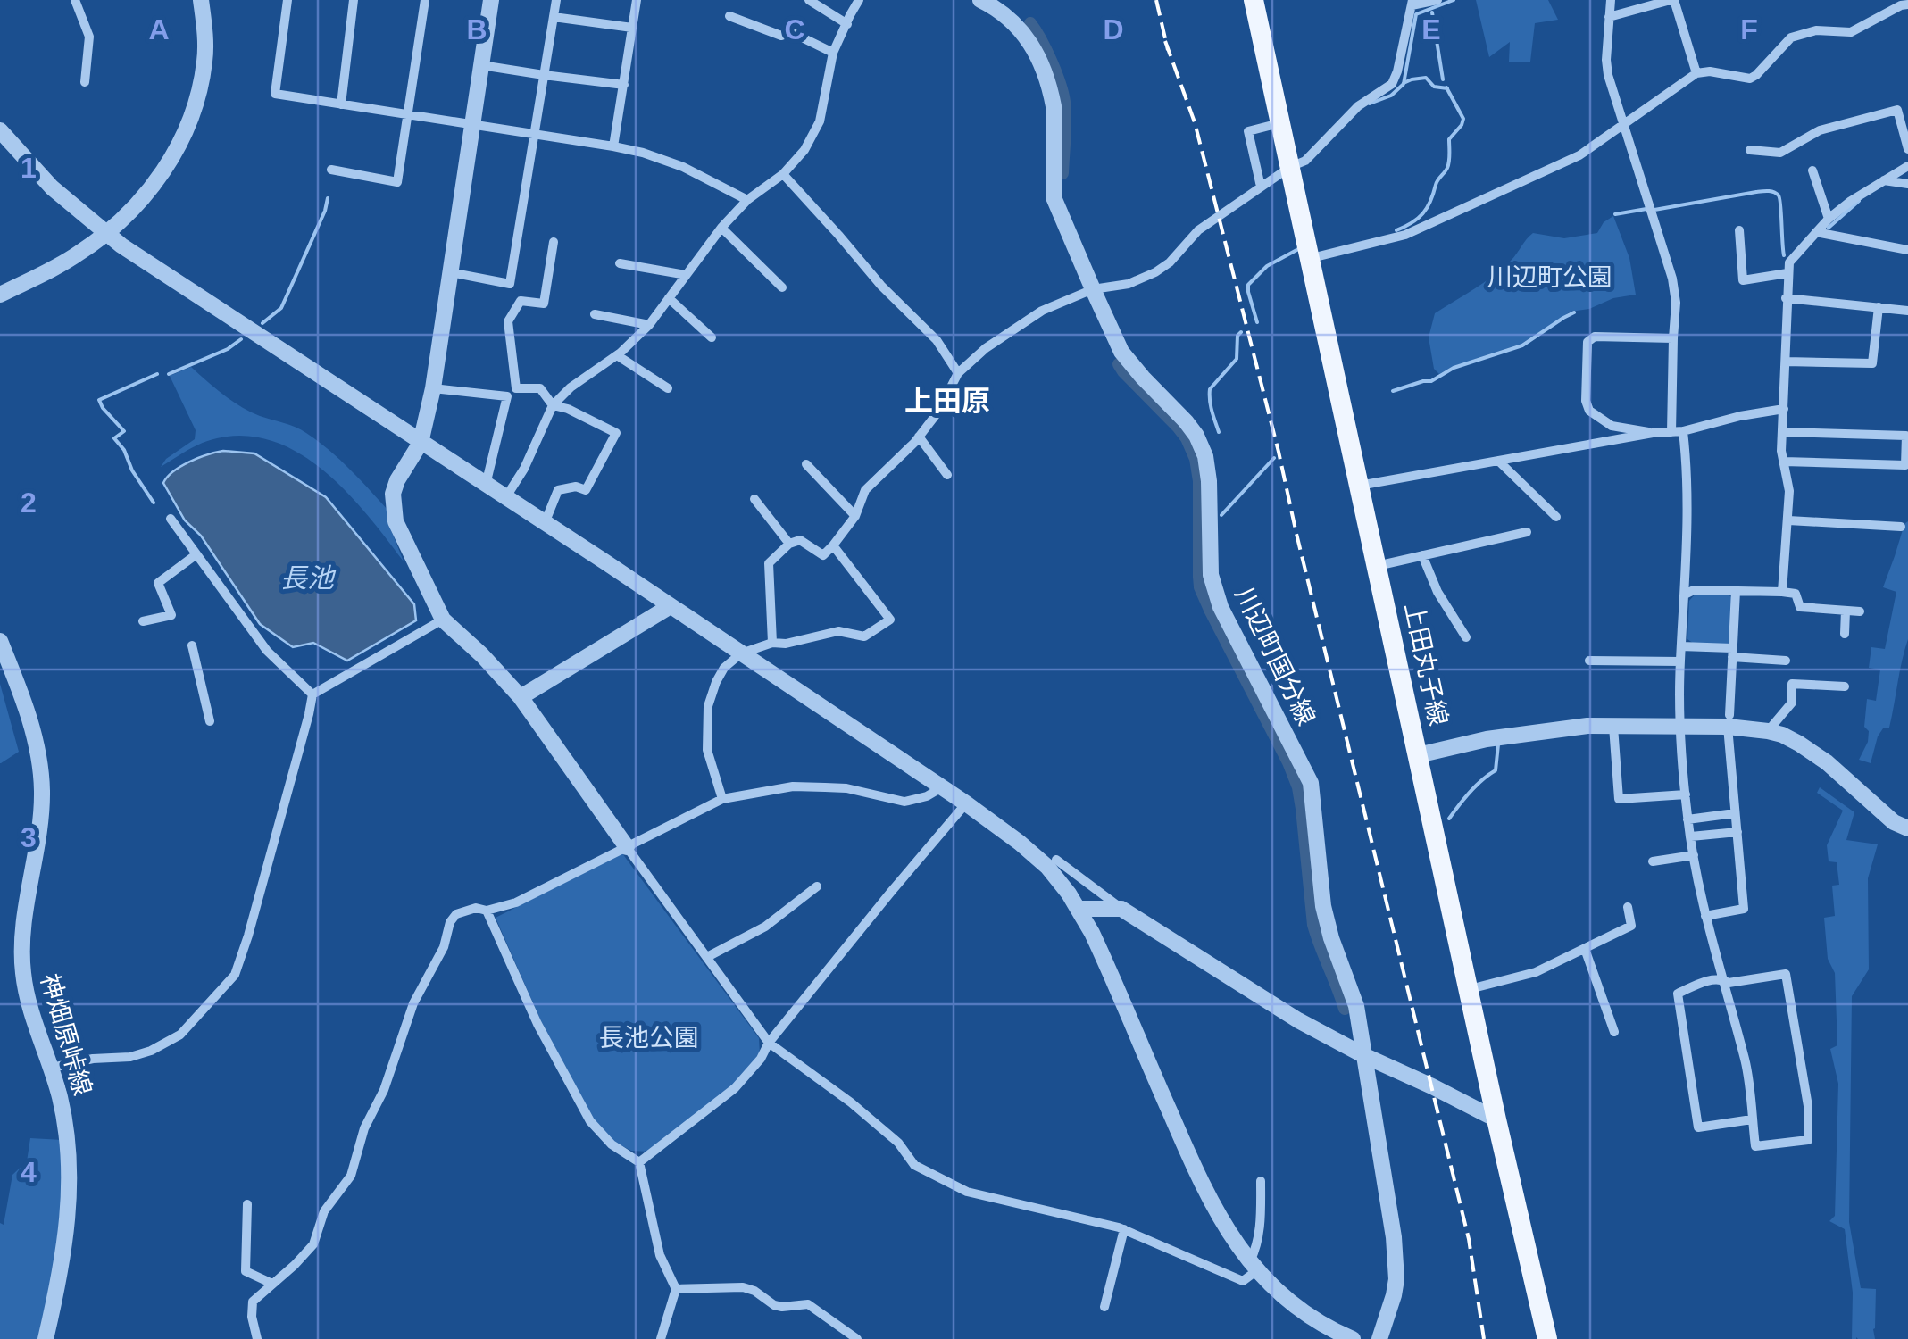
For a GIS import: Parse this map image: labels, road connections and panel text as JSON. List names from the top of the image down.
{
  "streets": {
    "main road": ["上田丸子線"],
    "street": ["川辺町国分線", "神畑原峠線"]
  },
  "districts": ["上田原"],
  "water": ["長池"],
  "parks": ["川辺町公園", "長池公園"],
  "grid": {
    "columns": [
      "A",
      "B",
      "C",
      "D",
      "E",
      "F"
    ],
    "rows": [
      "1",
      "2",
      "3",
      "4"
    ]
  }
}
